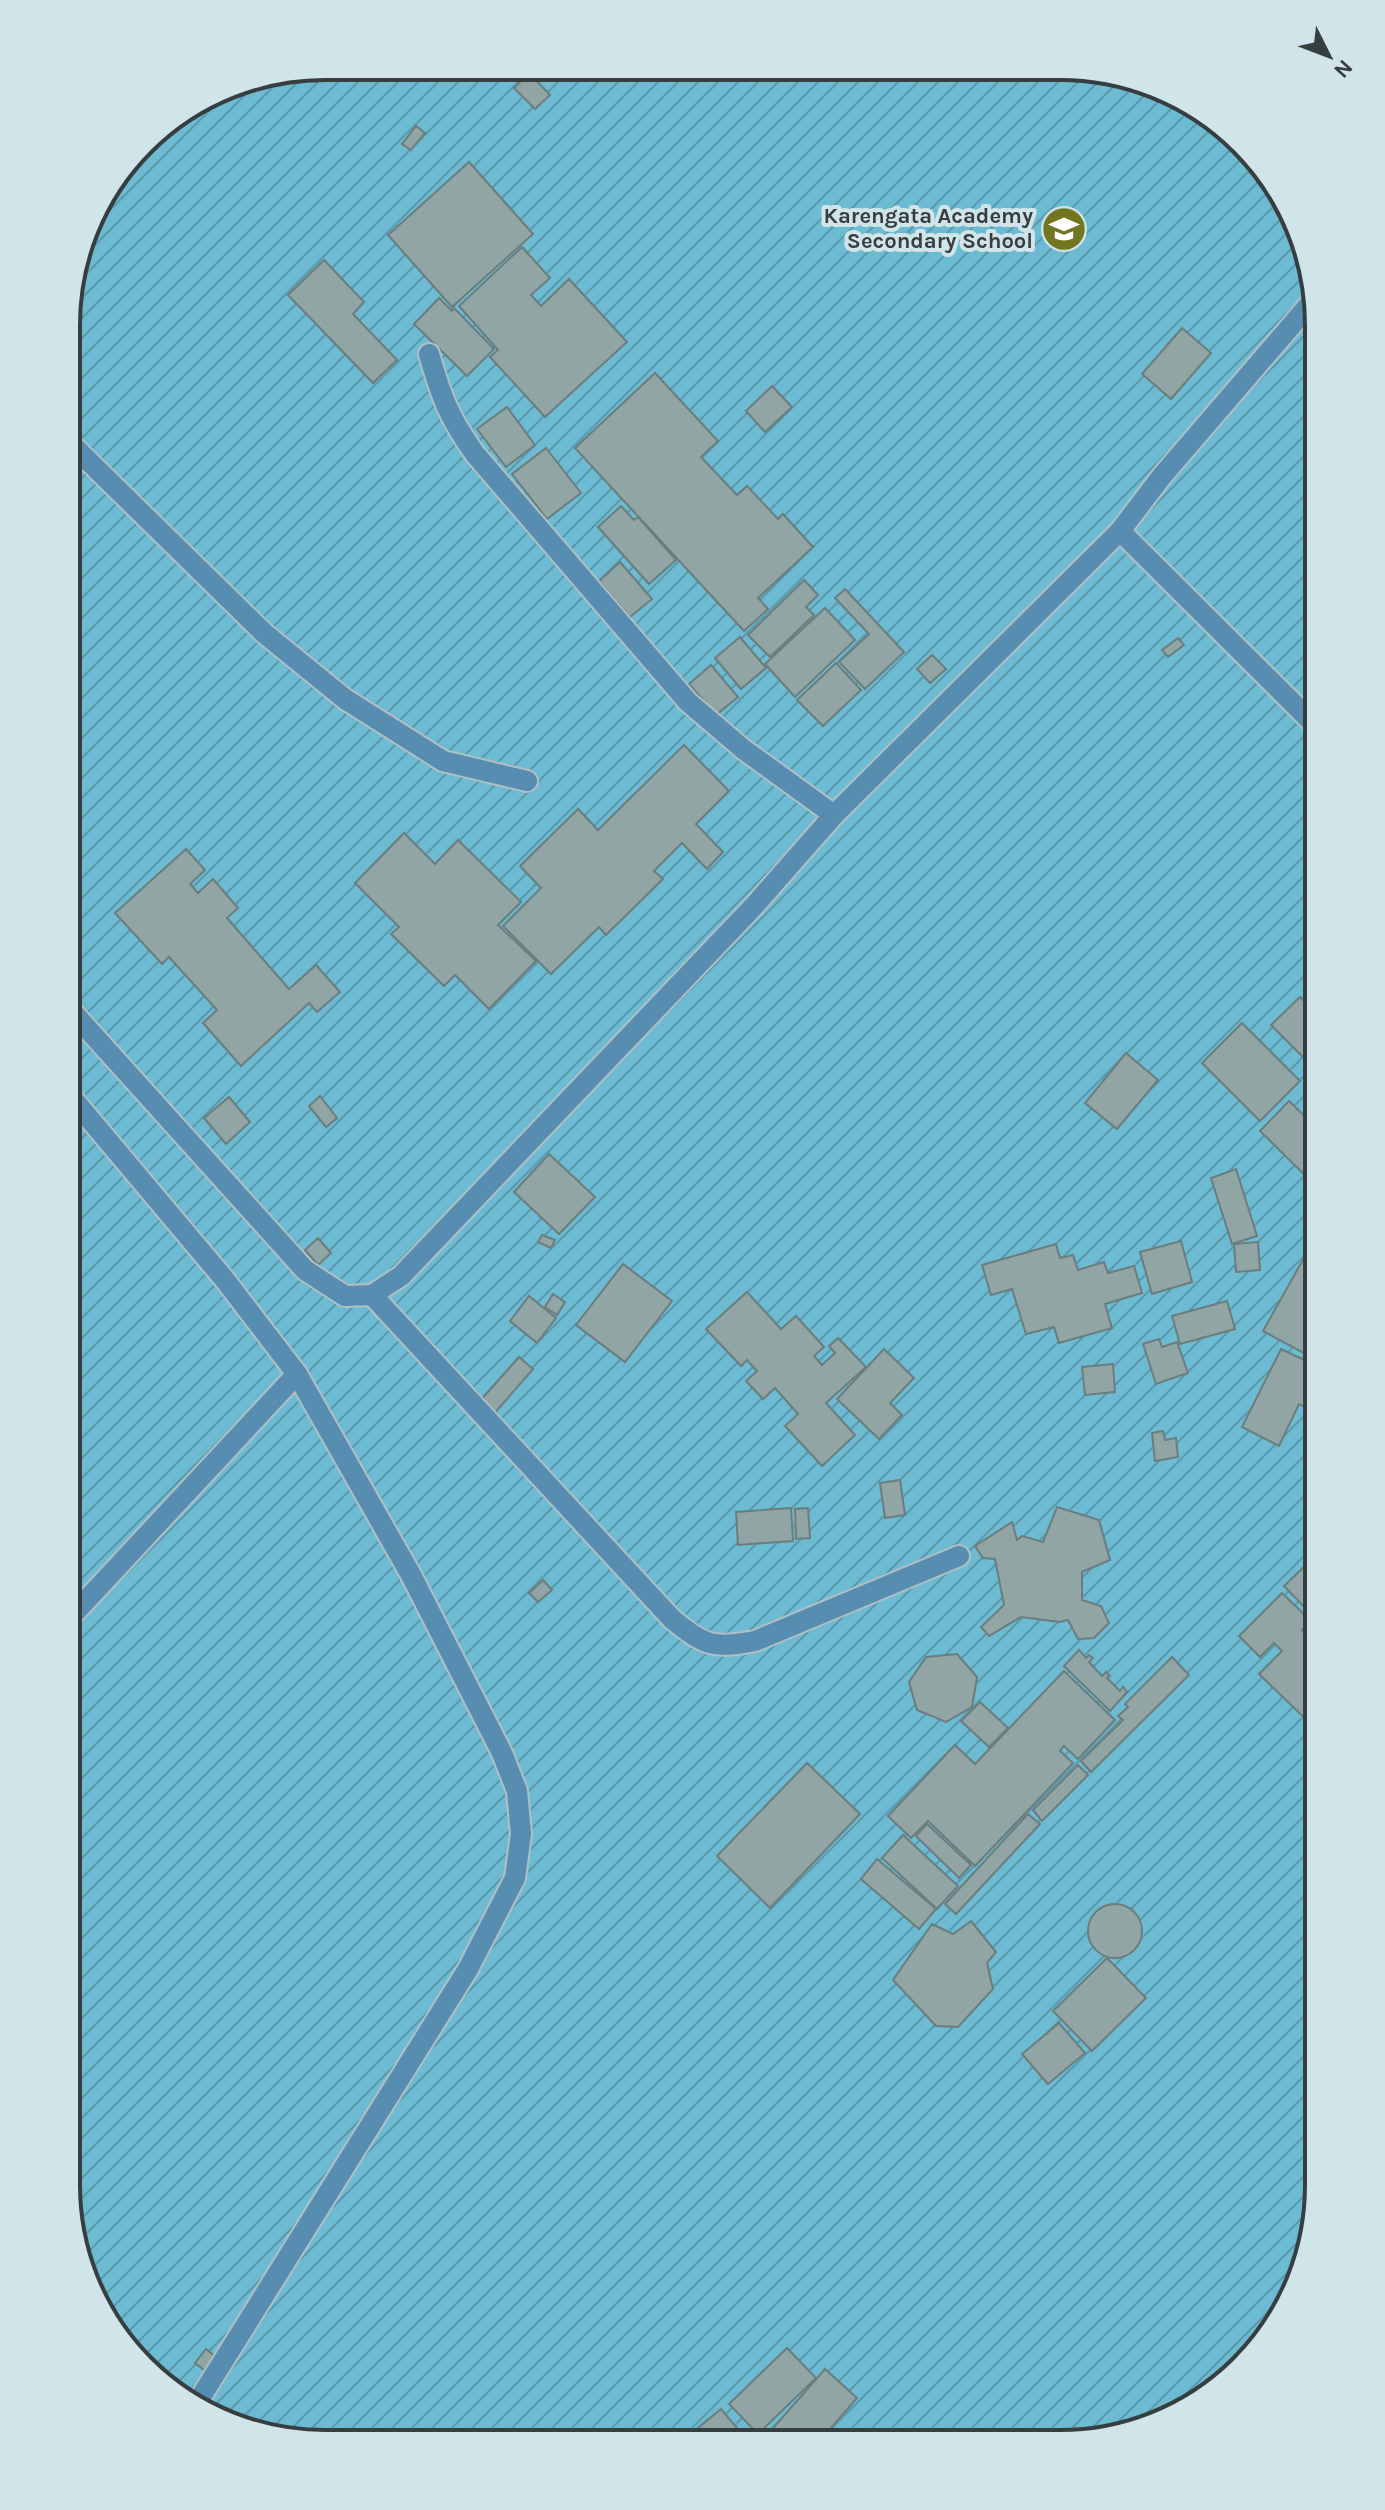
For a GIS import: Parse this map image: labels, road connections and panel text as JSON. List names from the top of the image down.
{
  "places": {
    "school or university": ["Karengata Academy Secondary School"]
  },
  "north": "bottom right"
}
